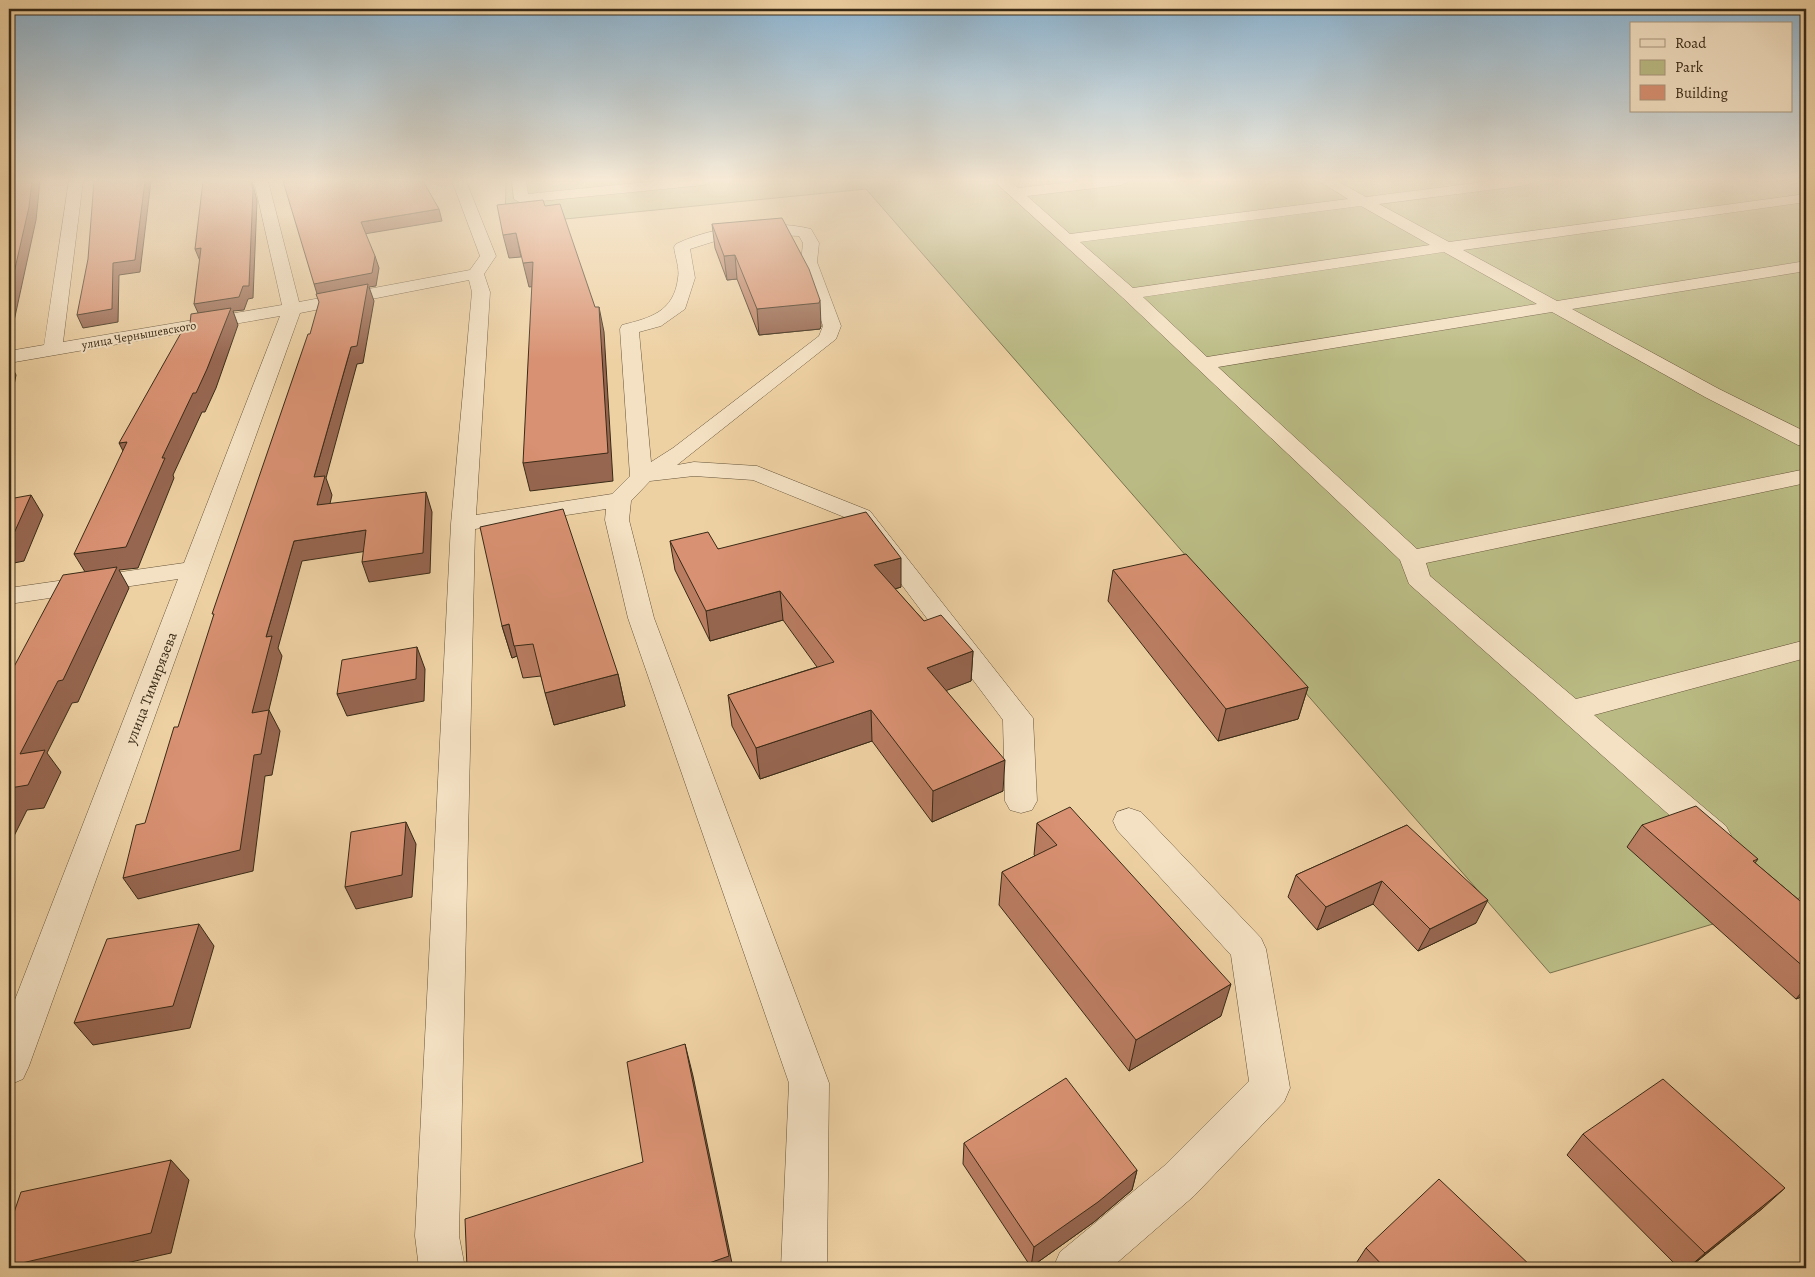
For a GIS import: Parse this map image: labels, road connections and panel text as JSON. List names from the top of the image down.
{
  "streets": {
    "street": ["улица Чернышевского", "улица Тимирязева"]
  },
  "crossings": [
    ["улица Чернышевского", "улица Тимирязева"]
  ],
  "legend": ["Road", "Park", "Building"]
}
